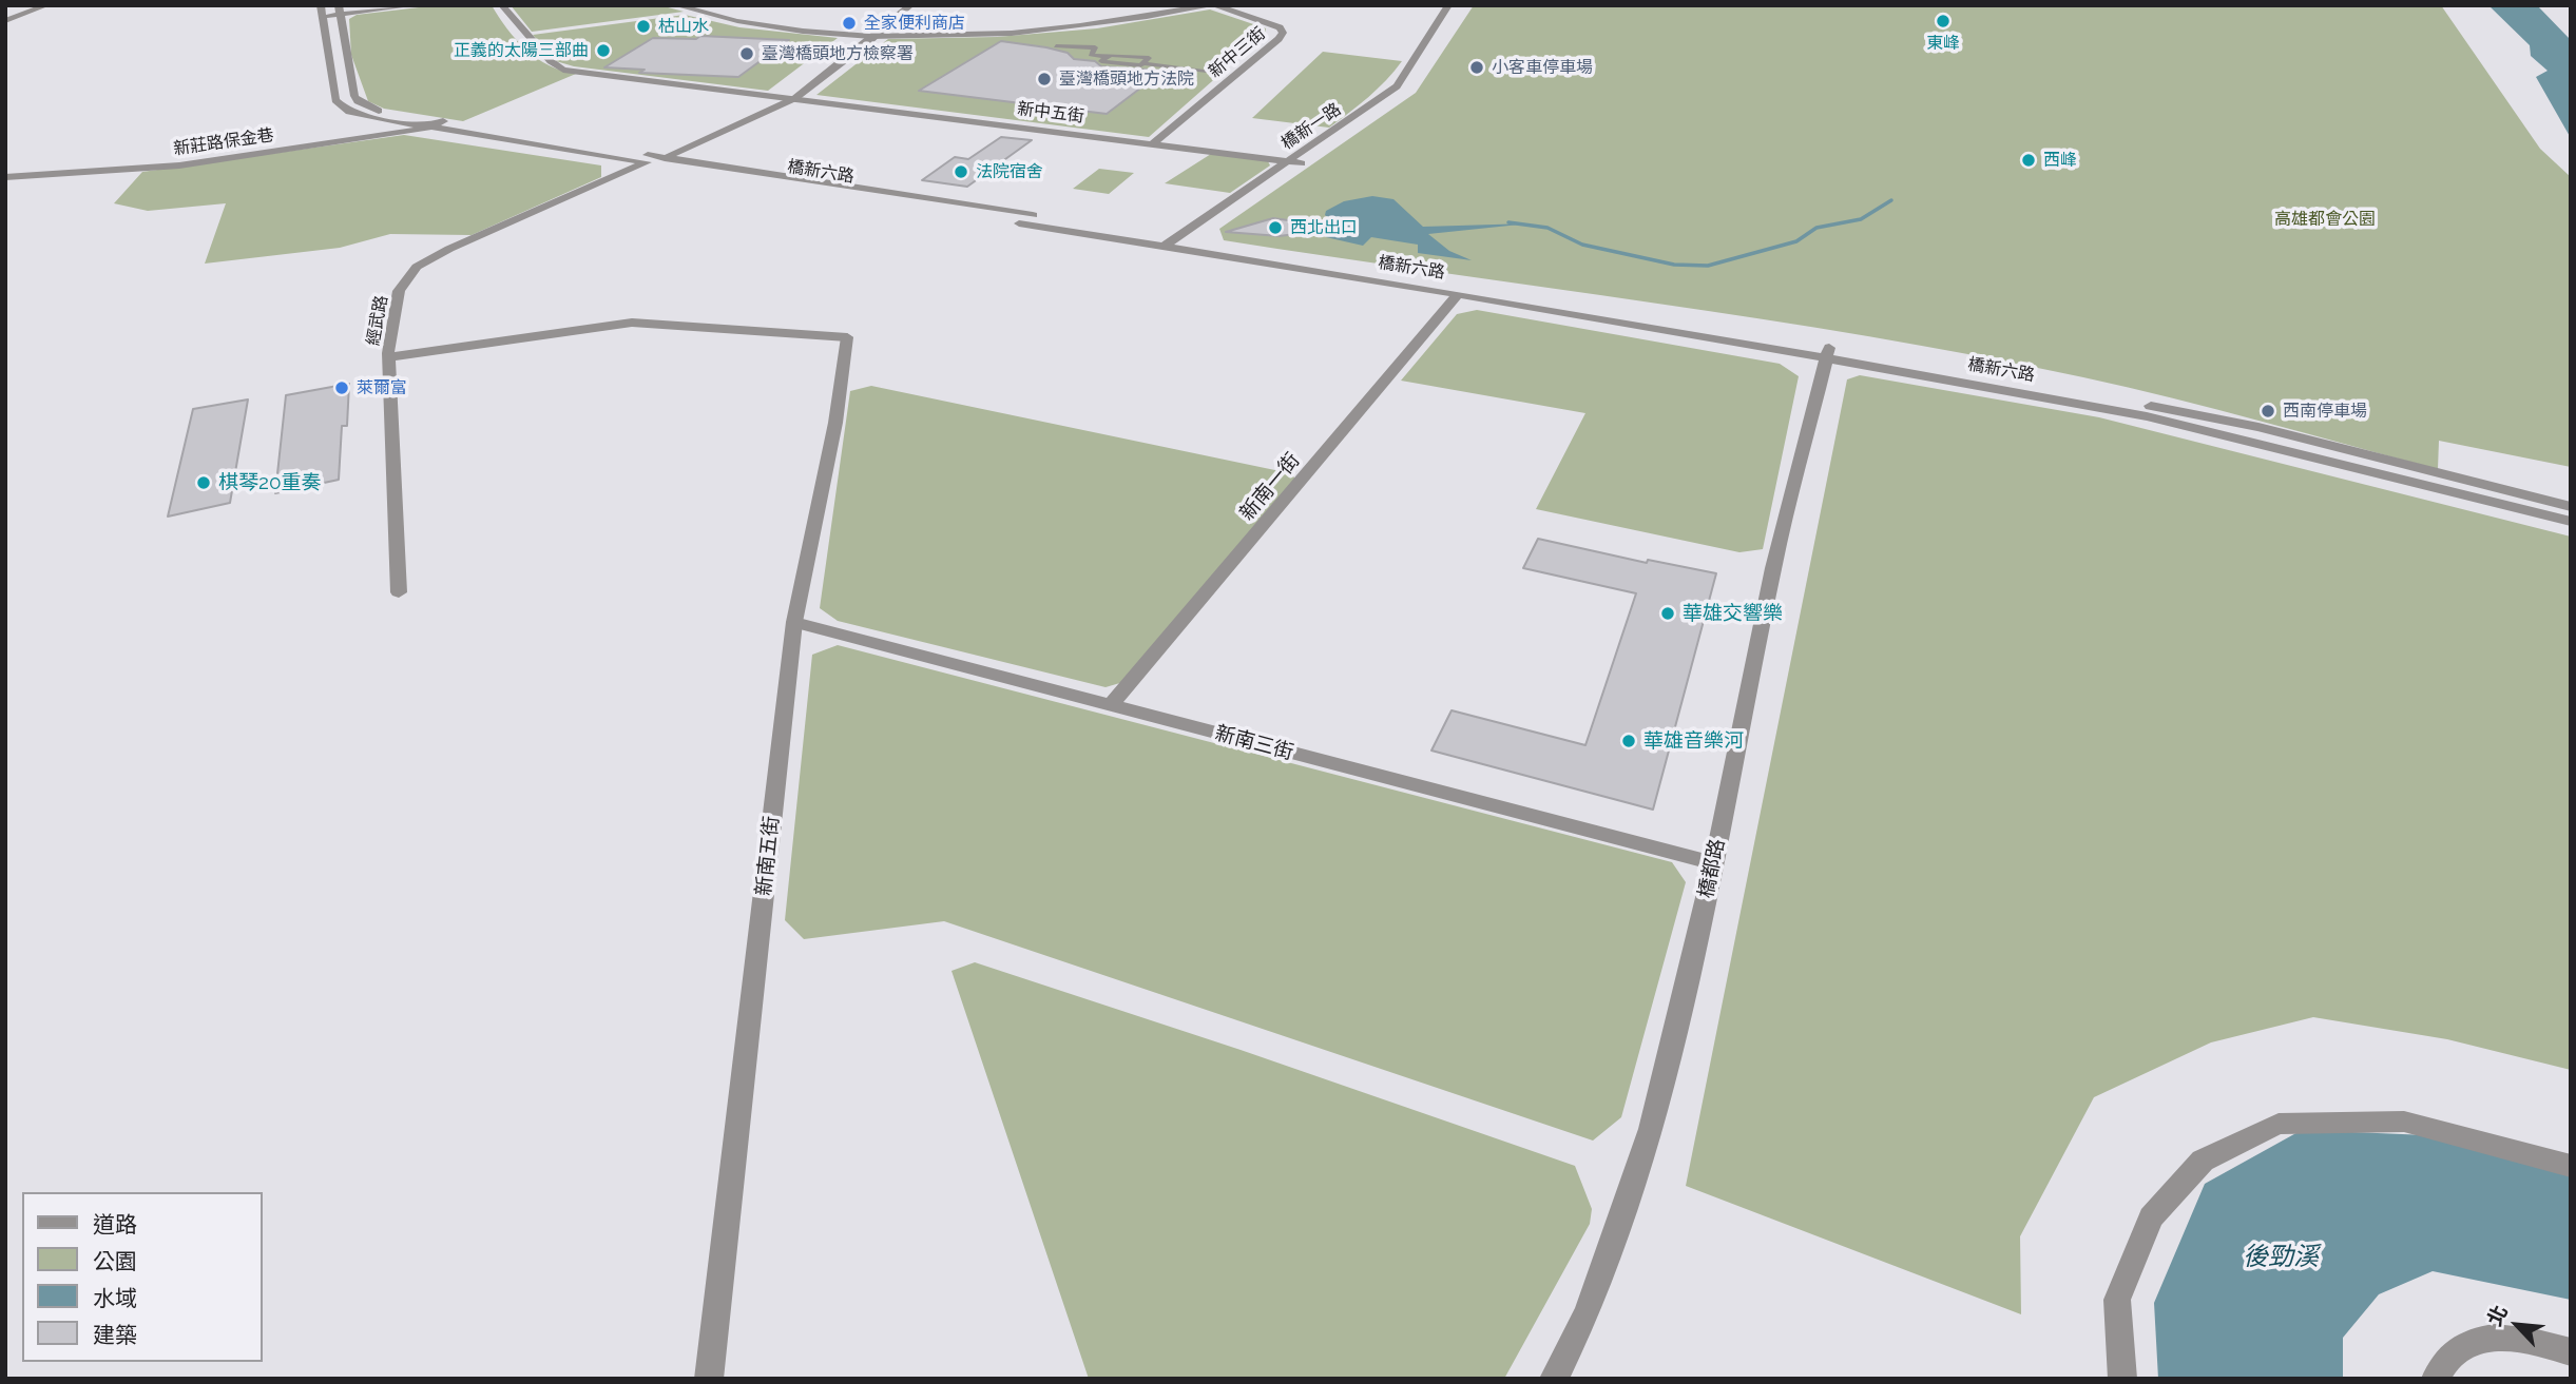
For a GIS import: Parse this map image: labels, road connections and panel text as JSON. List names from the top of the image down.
{
  "streets": {
    "street": [
      "新中三街",
      "新中五街",
      "橋新一路",
      "新莊路保金巷",
      "橋新六路",
      "經武路",
      "新南一街",
      "新南三街",
      "新南五街",
      "橋都路"
    ]
  },
  "crossings": [
    ["新中三街", "新中五街"],
    ["新中五街", "橋新一路"],
    ["新中五街", "經武路"],
    ["橋新一路", "橋新六路"],
    ["新莊路保金巷", "橋新六路"],
    ["橋新六路", "經武路"],
    ["橋新六路", "新南一街"],
    ["橋新六路", "橋都路"],
    ["經武路", "新南五街"],
    ["新南一街", "新南三街"],
    ["新南三街", "新南五街"],
    ["新南三街", "橋都路"]
  ],
  "water": ["後勁溪"],
  "parks": ["高雄都會公園"],
  "places": [
    "東峰",
    "全家便利商店",
    "枯山水",
    "正義的太陽三部曲",
    "臺灣橋頭地方檢察署",
    "小客車停車場",
    "臺灣橋頭地方法院",
    "西峰",
    "法院宿舍",
    "西北出口",
    "萊爾富",
    "西南停車場",
    "棋琴20重奏",
    "華雄交響樂",
    "華雄音樂河"
  ],
  "legend": [
    "道路",
    "公園",
    "水域",
    "建築"
  ],
  "north": "top left"
}
